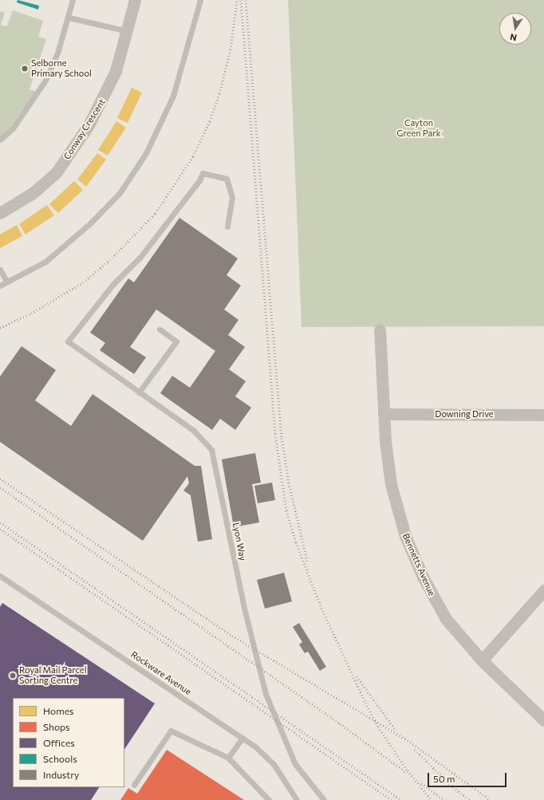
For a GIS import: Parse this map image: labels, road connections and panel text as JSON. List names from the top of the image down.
{
  "streets": {
    "street": ["Conway Crescent", "Downing Drive", "Bennetts Avenue"],
    "lane": ["Lyon Way", "Rockware Avenue"]
  },
  "crossings": [
    ["Downing Drive", "Bennetts Avenue"]
  ],
  "parks": ["Cayton Green Park"],
  "places": ["Selborne Primary School", "Royal Mail Parcel Sorting Centre"],
  "legend": [
    "Homes",
    "Shops",
    "Offices",
    "Schools",
    "Industry"
  ],
  "scale_bar": "50 m",
  "north": "bottom"
}
